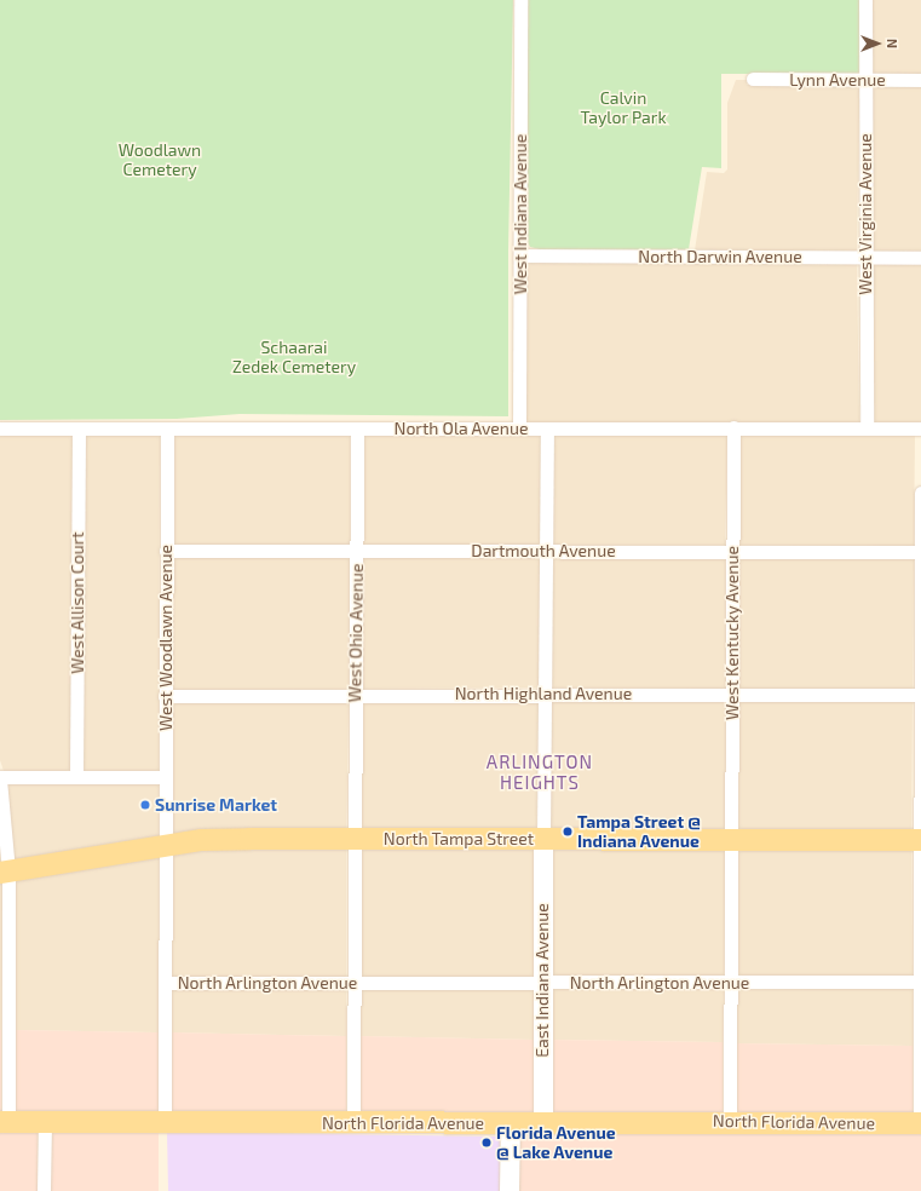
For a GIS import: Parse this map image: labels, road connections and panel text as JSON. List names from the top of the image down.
{
  "streets": {
    "main road": ["North Tampa Street", "North Florida Avenue"],
    "street": [
      "Lynn Avenue",
      "West Indiana Avenue",
      "West Virginia Avenue",
      "North Darwin Avenue",
      "North Ola Avenue",
      "Dartmouth Avenue",
      "West Allison Court",
      "West Ohio Avenue",
      "West Kentucky Avenue",
      "West Woodlawn Avenue",
      "North Highland Avenue",
      "East Indiana Avenue",
      "North Arlington Avenue"
    ]
  },
  "crossings": [
    ["Lynn Avenue", "West Virginia Avenue"],
    ["West Indiana Avenue", "North Darwin Avenue"],
    ["West Indiana Avenue", "North Ola Avenue"],
    ["West Virginia Avenue", "North Darwin Avenue"],
    ["West Virginia Avenue", "North Ola Avenue"],
    ["North Ola Avenue", "West Allison Court"],
    ["North Ola Avenue", "West Ohio Avenue"],
    ["North Ola Avenue", "West Kentucky Avenue"],
    ["North Ola Avenue", "West Woodlawn Avenue"],
    ["Dartmouth Avenue", "West Ohio Avenue"],
    ["Dartmouth Avenue", "West Kentucky Avenue"],
    ["Dartmouth Avenue", "West Woodlawn Avenue"],
    ["West Ohio Avenue", "North Highland Avenue"],
    ["West Ohio Avenue", "North Tampa Street"],
    ["West Ohio Avenue", "North Arlington Avenue"],
    ["West Ohio Avenue", "North Florida Avenue"],
    ["West Kentucky Avenue", "North Highland Avenue"],
    ["West Kentucky Avenue", "North Tampa Street"],
    ["West Kentucky Avenue", "North Arlington Avenue"],
    ["West Kentucky Avenue", "North Florida Avenue"],
    ["West Woodlawn Avenue", "North Highland Avenue"],
    ["West Woodlawn Avenue", "North Tampa Street"],
    ["West Woodlawn Avenue", "North Arlington Avenue"],
    ["West Woodlawn Avenue", "North Florida Avenue"],
    ["North Tampa Street", "East Indiana Avenue"],
    ["East Indiana Avenue", "North Arlington Avenue"],
    ["East Indiana Avenue", "North Florida Avenue"]
  ],
  "districts": ["ARLINGTON HEIGHTS"],
  "parks": ["Calvin Taylor Park", "Woodlawn Cemetery", "Schaarai Zedek Cemetery"],
  "places": ["Sunrise Market", "Tampa Street @ Indiana Avenue", "Florida Avenue @ Lake Avenue"],
  "north": "right"
}
